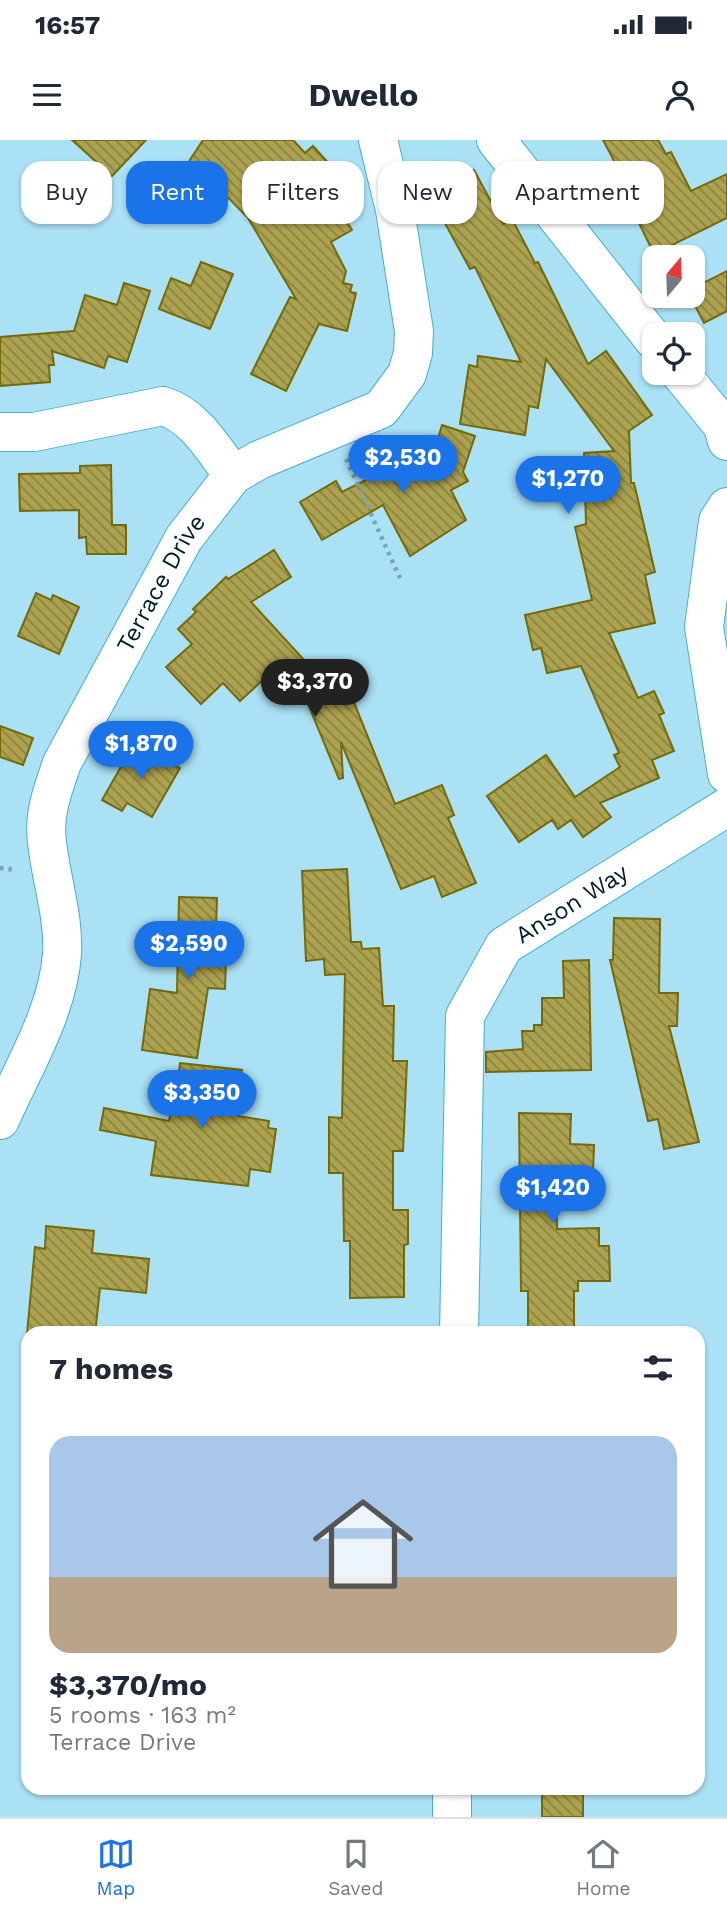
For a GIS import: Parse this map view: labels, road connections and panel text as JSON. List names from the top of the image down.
{
  "streets": {
    "street": ["Terrace Drive", "Anson Way"]
  },
  "north": "top",
  "page": {
    "status": "16:57",
    "header": "Dwello",
    "chip": [
      "Buy",
      "Rent",
      "Filters",
      "New",
      "Apartment"
    ],
    "price": [
      "$2,530",
      "$1,270",
      "$3,370",
      "$1,870",
      "$2,590",
      "$3,350",
      "$1,420"
    ],
    "heading": "7 homes",
    "list": [
      {
        "name": "$3,370/mo",
        "note": "5 rooms · 163 m² · Terrace Drive"
      }
    ],
    "tabs": ["Map", "Saved", "Home"]
  }
}
